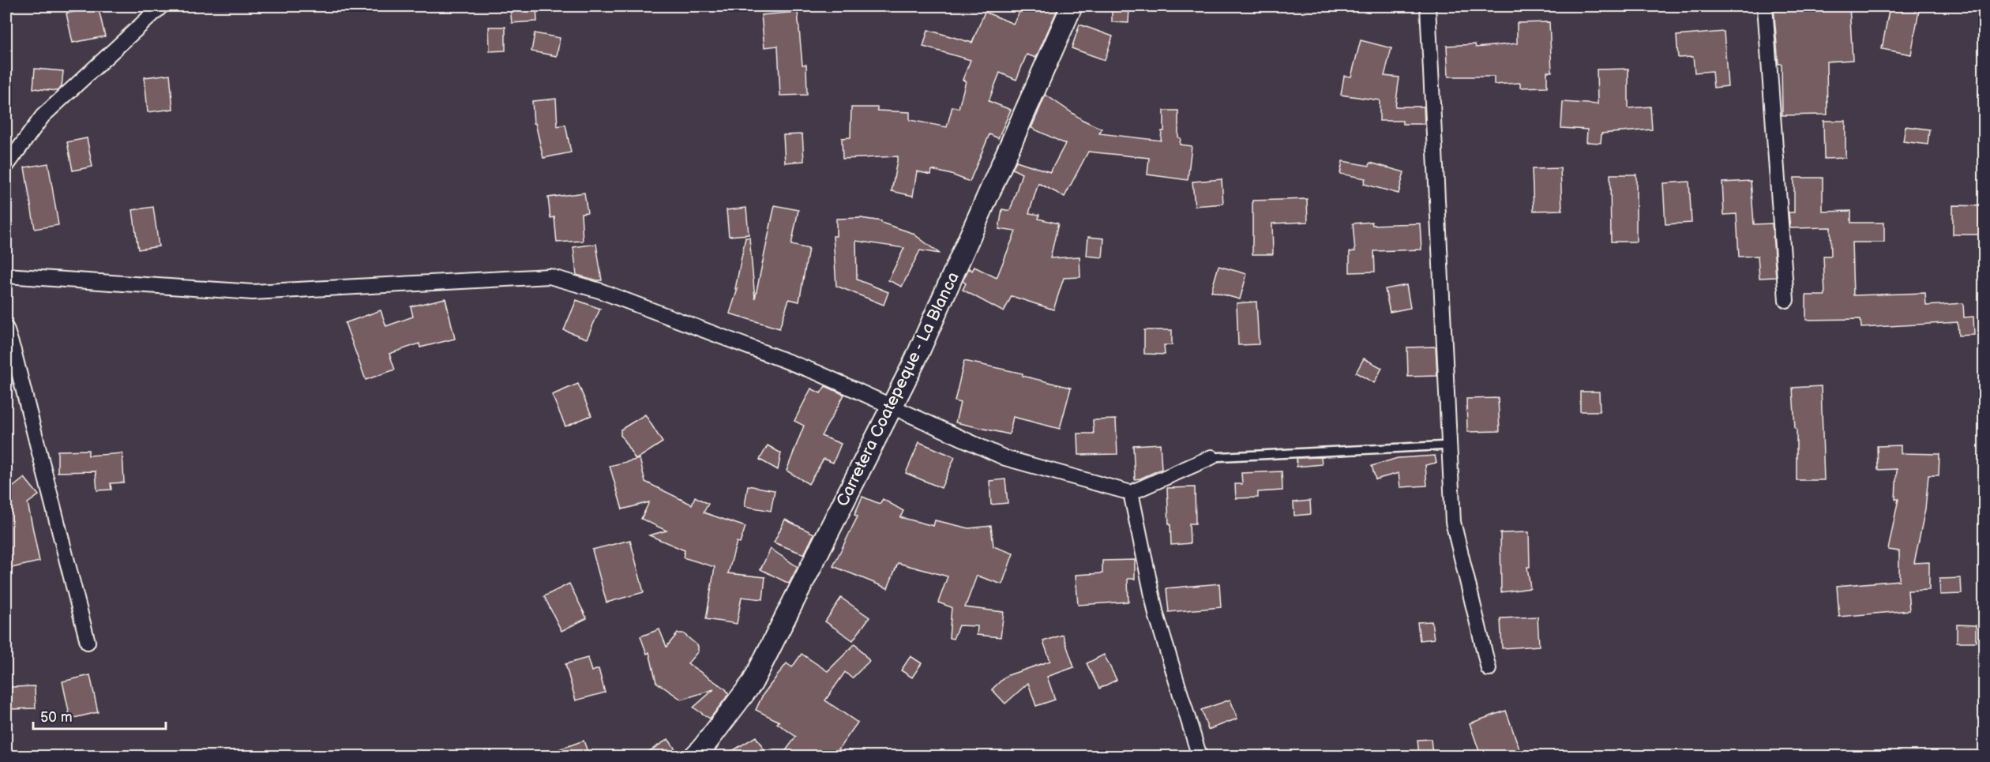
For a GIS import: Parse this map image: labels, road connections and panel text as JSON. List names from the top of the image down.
{
  "streets": {
    "main road": ["Carretera Coatepeque - La Blanca"]
  },
  "scale_bar": "50 m"
}
